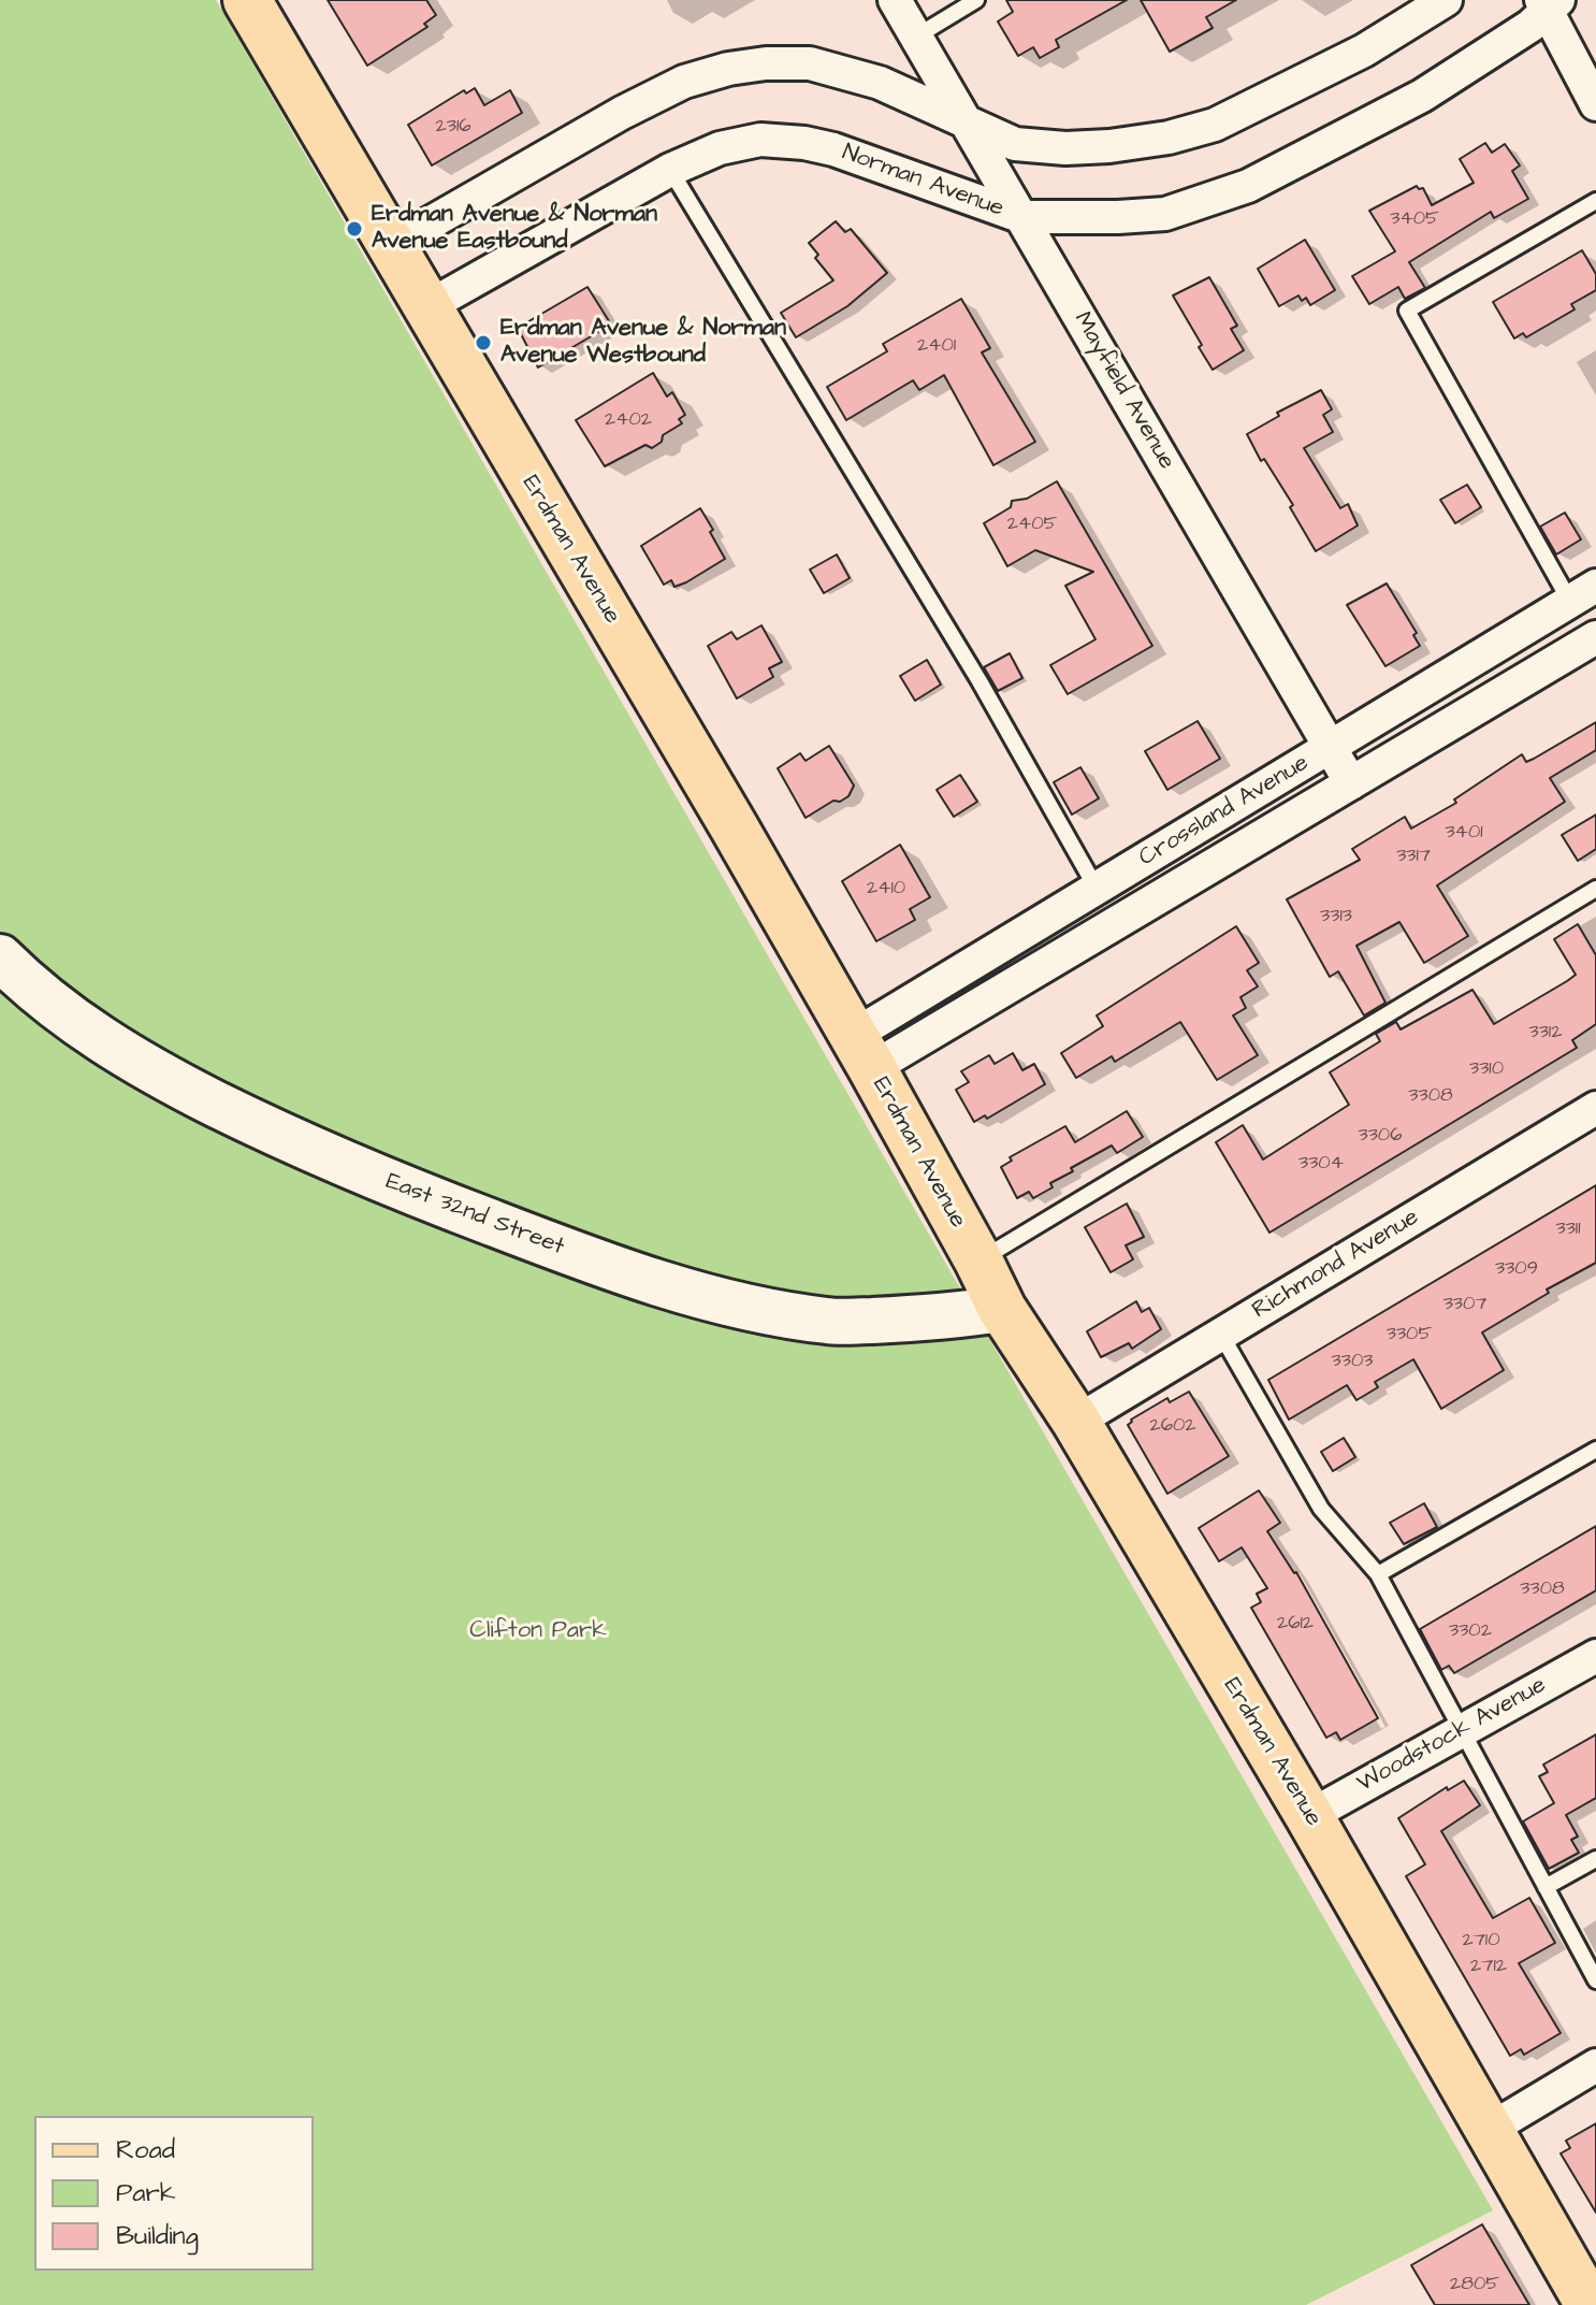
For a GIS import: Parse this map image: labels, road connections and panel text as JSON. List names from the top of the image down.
{
  "streets": {
    "main road": ["Erdman Avenue"],
    "street": [
      "Norman Avenue",
      "Mayfield Avenue",
      "Crossland Avenue",
      "East 32nd Street",
      "Richmond Avenue",
      "Woodstock Avenue"
    ]
  },
  "crossings": [
    ["Norman Avenue", "Mayfield Avenue"],
    ["Norman Avenue", "Erdman Avenue"],
    ["Mayfield Avenue", "Crossland Avenue"],
    ["Erdman Avenue", "Crossland Avenue"],
    ["Erdman Avenue", "East 32nd Street"],
    ["Erdman Avenue", "Richmond Avenue"],
    ["Erdman Avenue", "Woodstock Avenue"]
  ],
  "parks": ["Clifton Park"],
  "places": ["Erdman Avenue & Norman Avenue Eastbound", "Erdman Avenue & Norman Avenue Westbound"],
  "house_numbers": [
    "2316",
    "3405",
    "2401",
    "2402",
    "2405",
    "3401",
    "3317",
    "2410",
    "3313",
    "3312",
    "3310",
    "3308",
    "3306",
    "3304",
    "3311",
    "3309",
    "3307",
    "3305",
    "3303",
    "2602",
    "3308",
    "2612",
    "3302",
    "2710",
    "2712",
    "2805"
  ],
  "legend": ["Road", "Park", "Building"]
}
